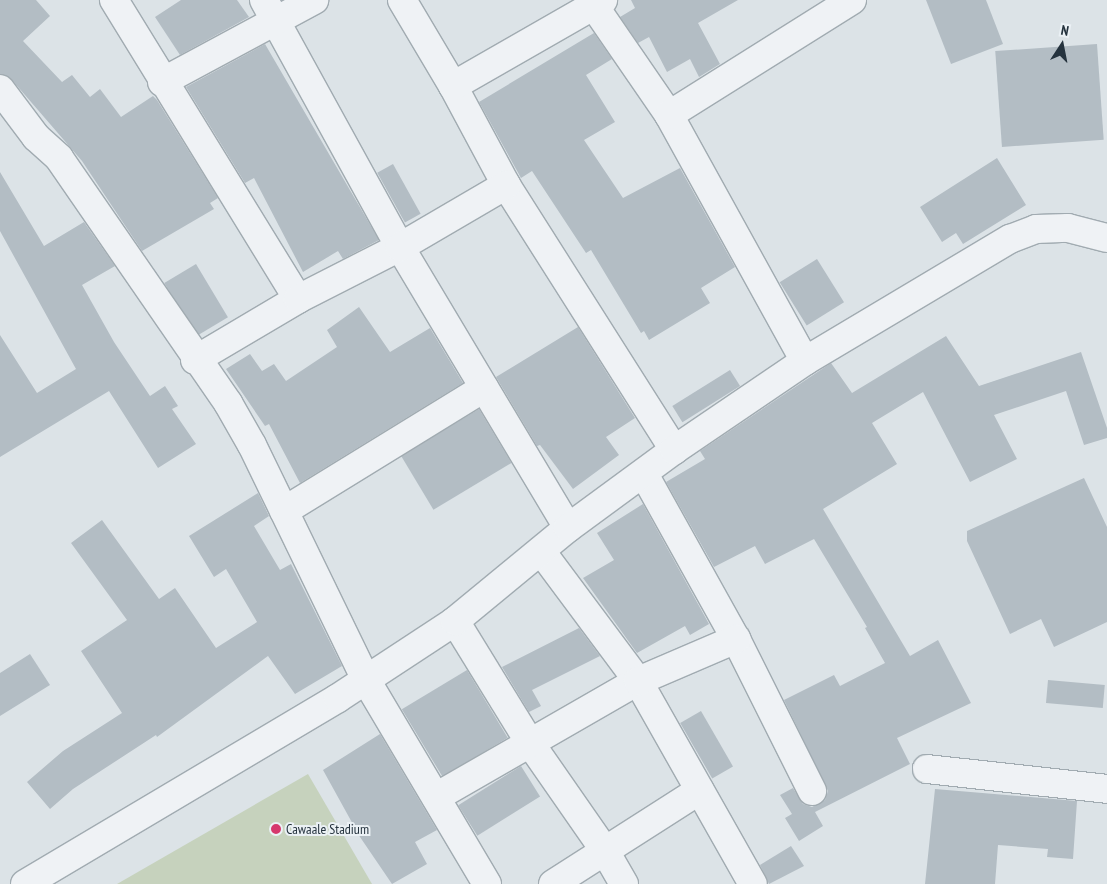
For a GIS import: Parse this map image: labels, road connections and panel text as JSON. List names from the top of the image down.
{
  "places": ["Cawaale Stadium"],
  "north": "top"
}
